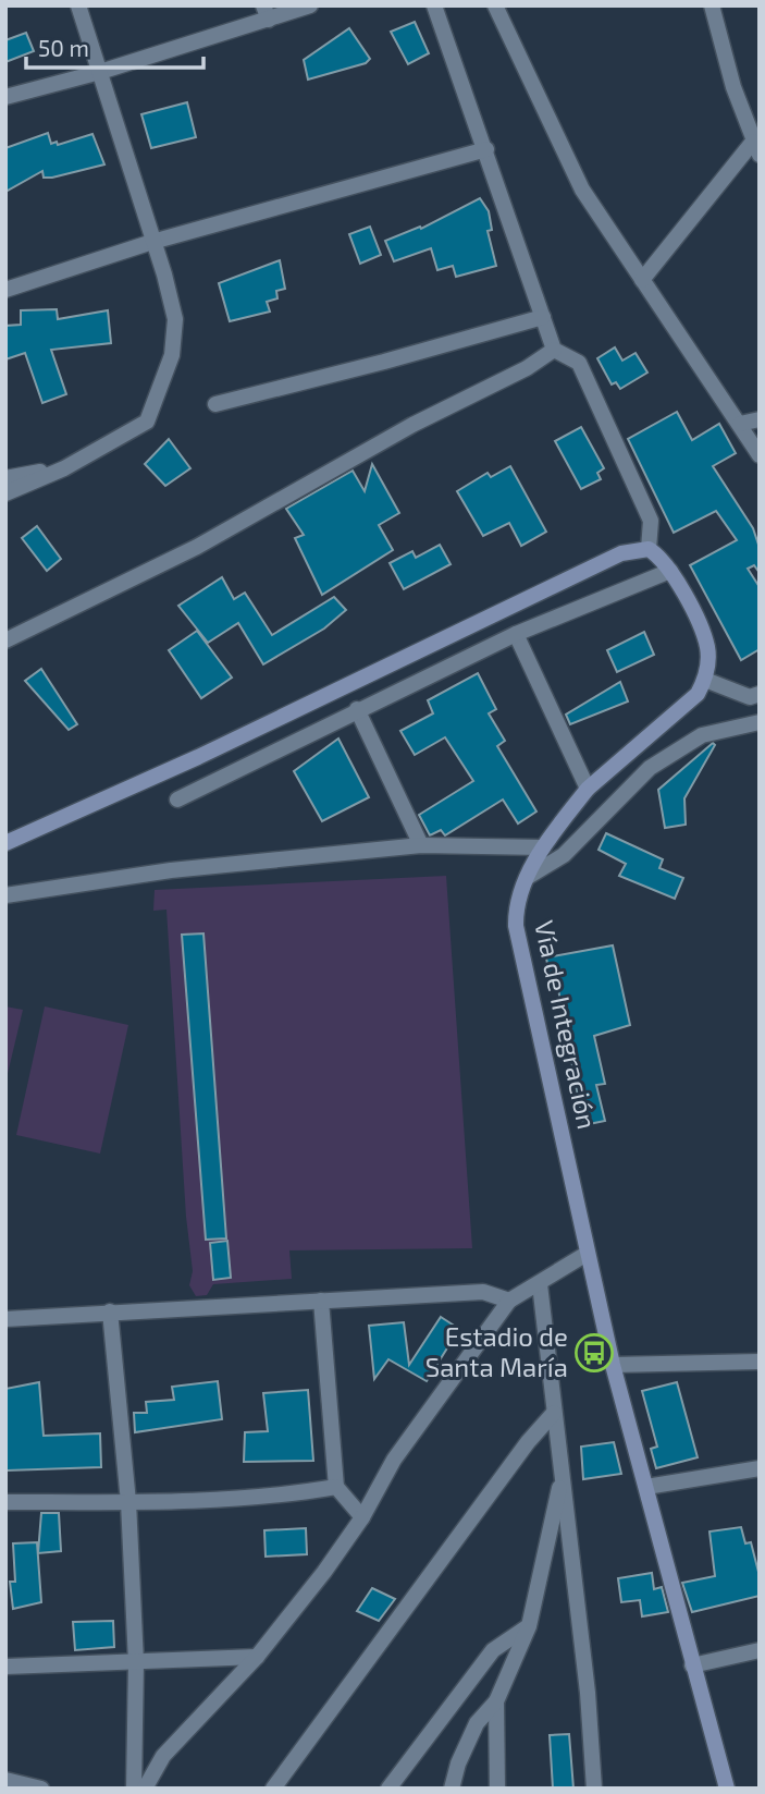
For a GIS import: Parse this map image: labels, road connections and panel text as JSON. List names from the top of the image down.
{
  "streets": {
    "main road": ["Vía de Integración"]
  },
  "places": {
    "bus stop": ["Estadio de Santa María"]
  },
  "scale_bar": "50 m"
}
